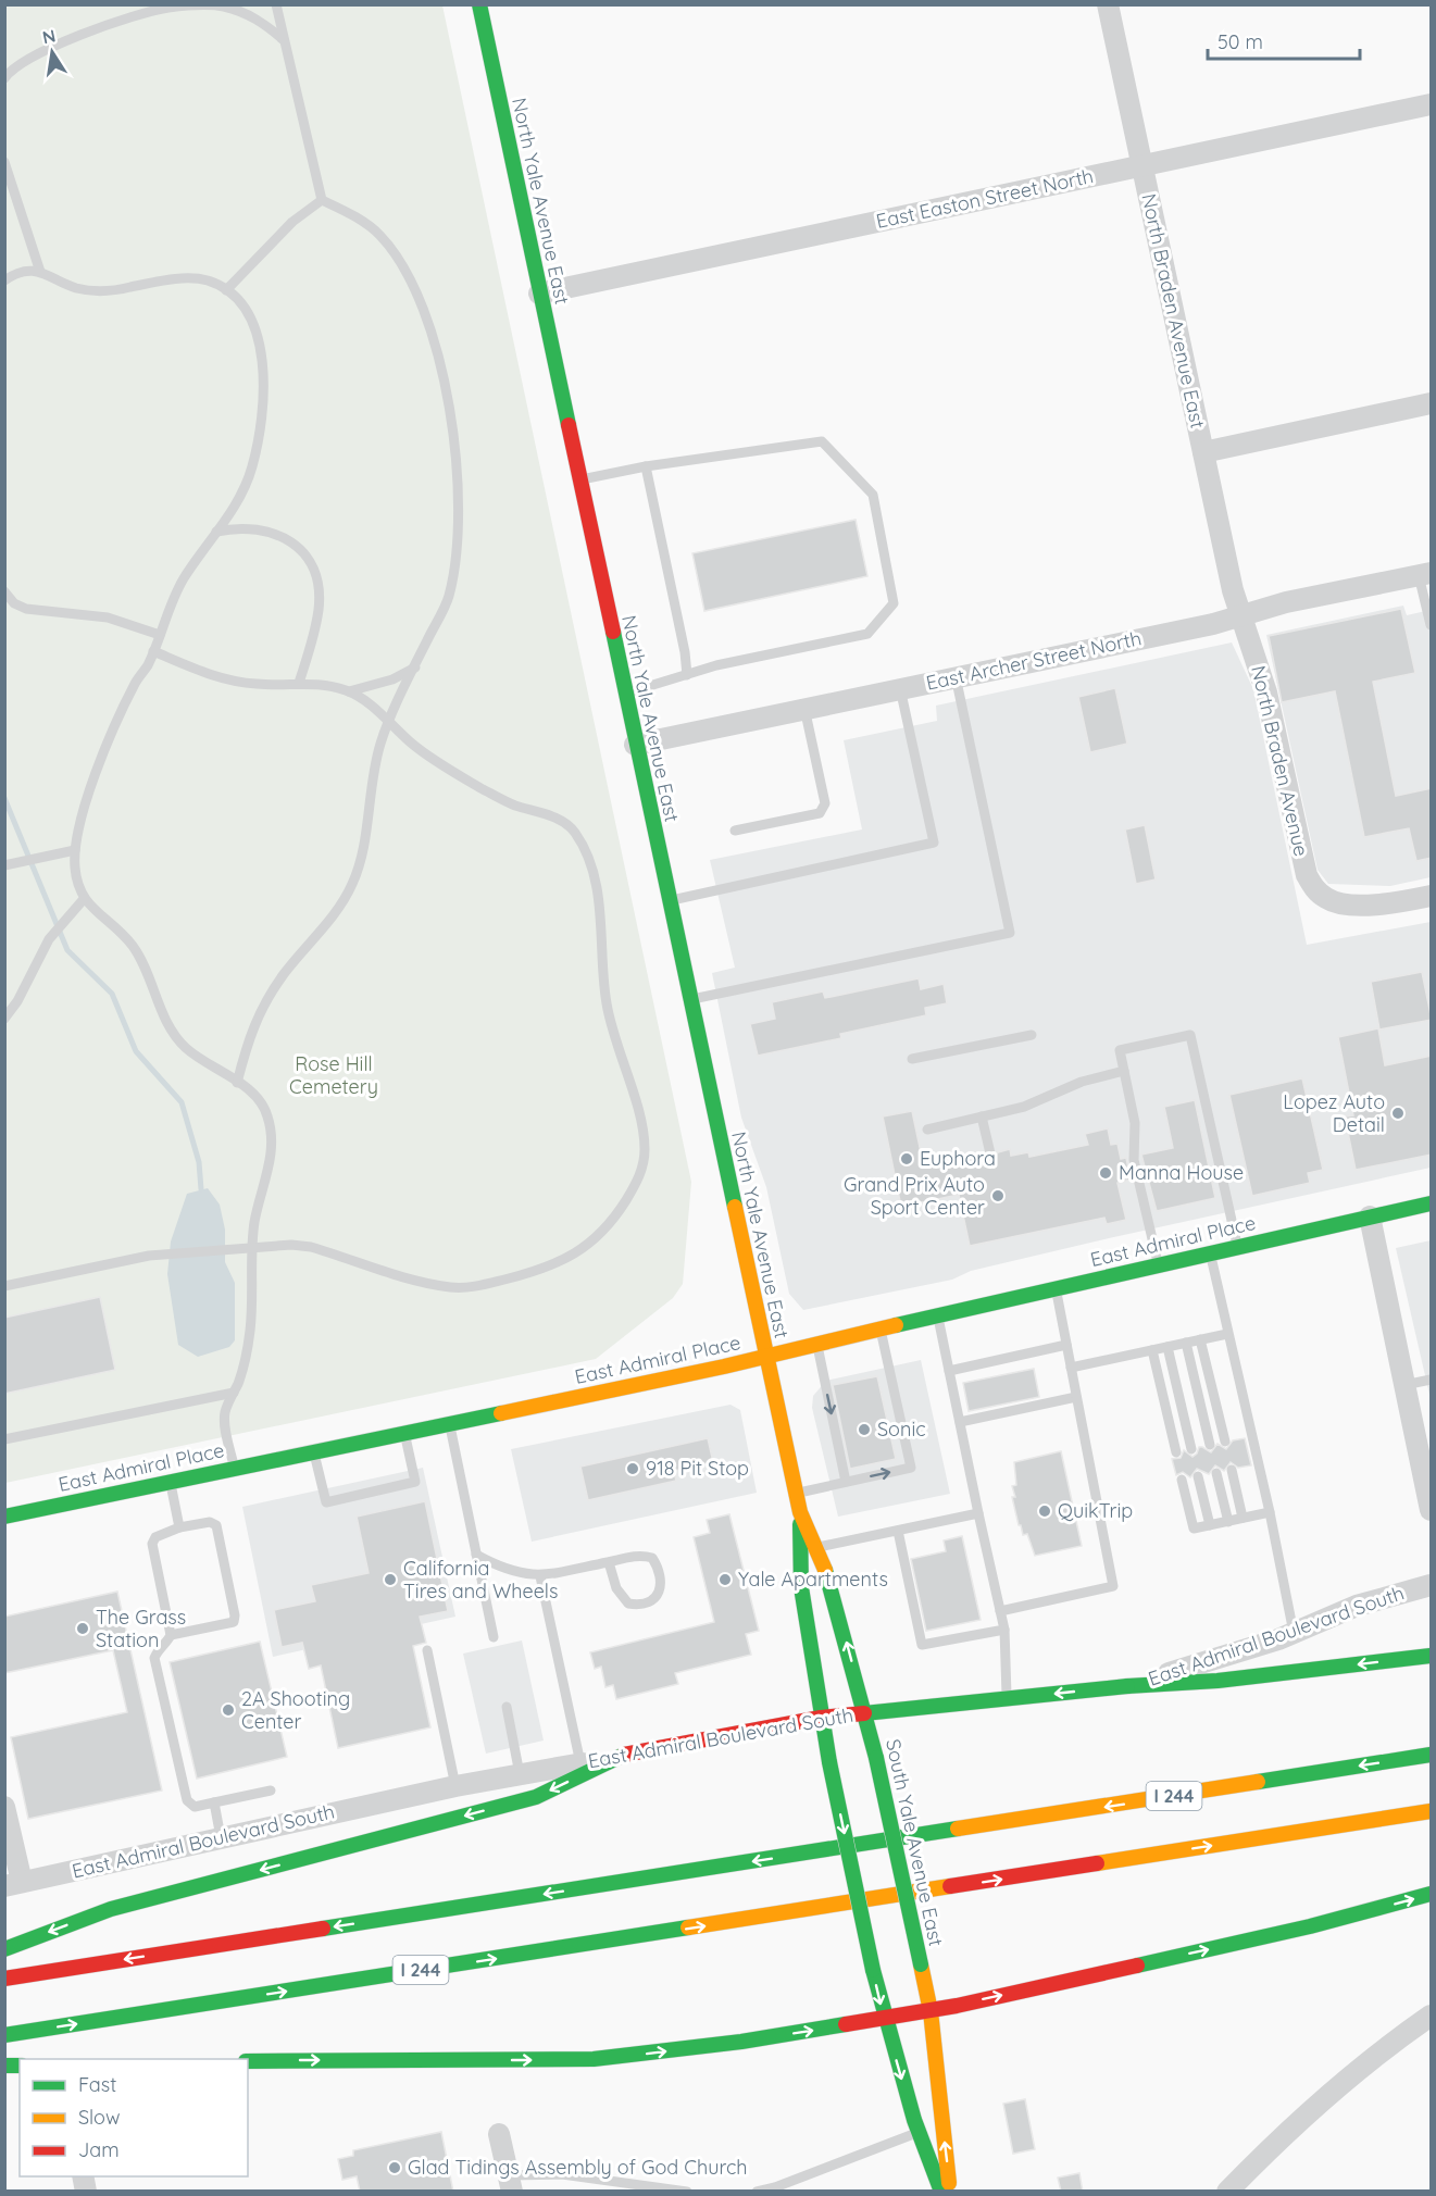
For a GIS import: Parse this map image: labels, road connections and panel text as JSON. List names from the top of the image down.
{
  "streets": {
    "main road": [
      "North Yale Avenue East",
      "East Admiral Place",
      "East Admiral Boulevard South",
      "I 244",
      "South Yale Avenue East"
    ],
    "street": [
      "East Easton Street North",
      "North Braden Avenue East",
      "East Archer Street North",
      "North Braden Avenue"
    ]
  },
  "crossings": [
    ["East Easton Street North", "North Yale Avenue East"],
    ["East Easton Street North", "North Braden Avenue East"],
    ["North Yale Avenue East", "East Archer Street North"],
    ["North Yale Avenue East", "East Admiral Place"],
    ["North Yale Avenue East", "South Yale Avenue East"],
    ["North Braden Avenue East", "East Archer Street North"],
    ["North Braden Avenue East", "North Braden Avenue"],
    ["East Archer Street North", "North Braden Avenue"],
    ["East Admiral Boulevard South", "South Yale Avenue East"]
  ],
  "parks": ["Rose Hill Cemetery"],
  "places": [
    "Lopez Auto Detail",
    "Euphora",
    "Manna House",
    "Grand Prix Auto Sport Center",
    "Sonic",
    "918 Pit Stop",
    "QuikTrip",
    "California Tires and Wheels",
    "Yale Apartments",
    "The Grass Station",
    "2A Shooting Center",
    "Glad Tidings Assembly of God Church"
  ],
  "legend": ["Fast", "Slow", "Jam"],
  "scale_bar": "50 m",
  "north": "top"
}
